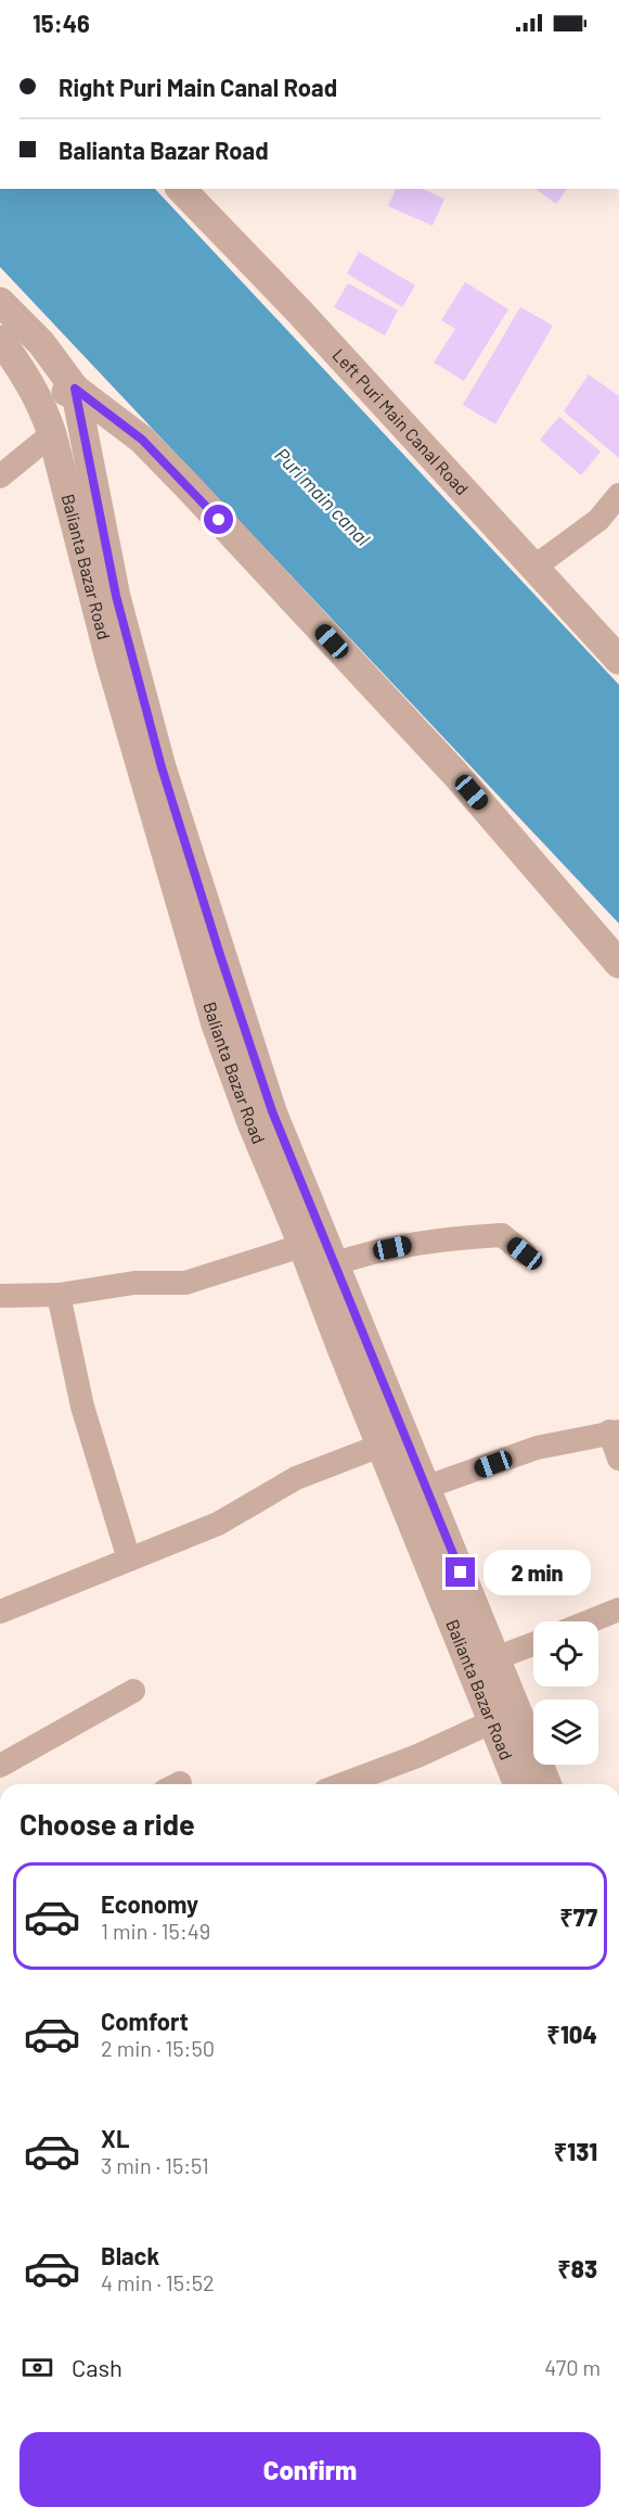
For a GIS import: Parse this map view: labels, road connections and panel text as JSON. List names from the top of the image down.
{
  "streets": {
    "street": ["Left Puri Main Canal Road", "Balianta Bazar Road"]
  },
  "water": ["Puri main canal"],
  "page": {
    "status": "15:46",
    "banner": ["Right Puri Main Canal Road", "Balianta Bazar Road"],
    "bubble": "2 min",
    "heading": "Choose a ride",
    "list": [
      {
        "name": "Economy",
        "note": "1 min · 15:49",
        "value": "₹77"
      },
      {
        "name": "Comfort",
        "note": "2 min · 15:50",
        "value": "₹104"
      },
      {
        "name": "XL",
        "note": "3 min · 15:51",
        "value": "₹131"
      },
      {
        "name": "Black",
        "note": "4 min · 15:52",
        "value": "₹83"
      }
    ],
    "pay": ["Cash", "470 m"],
    "buttons": "Confirm"
  }
}
